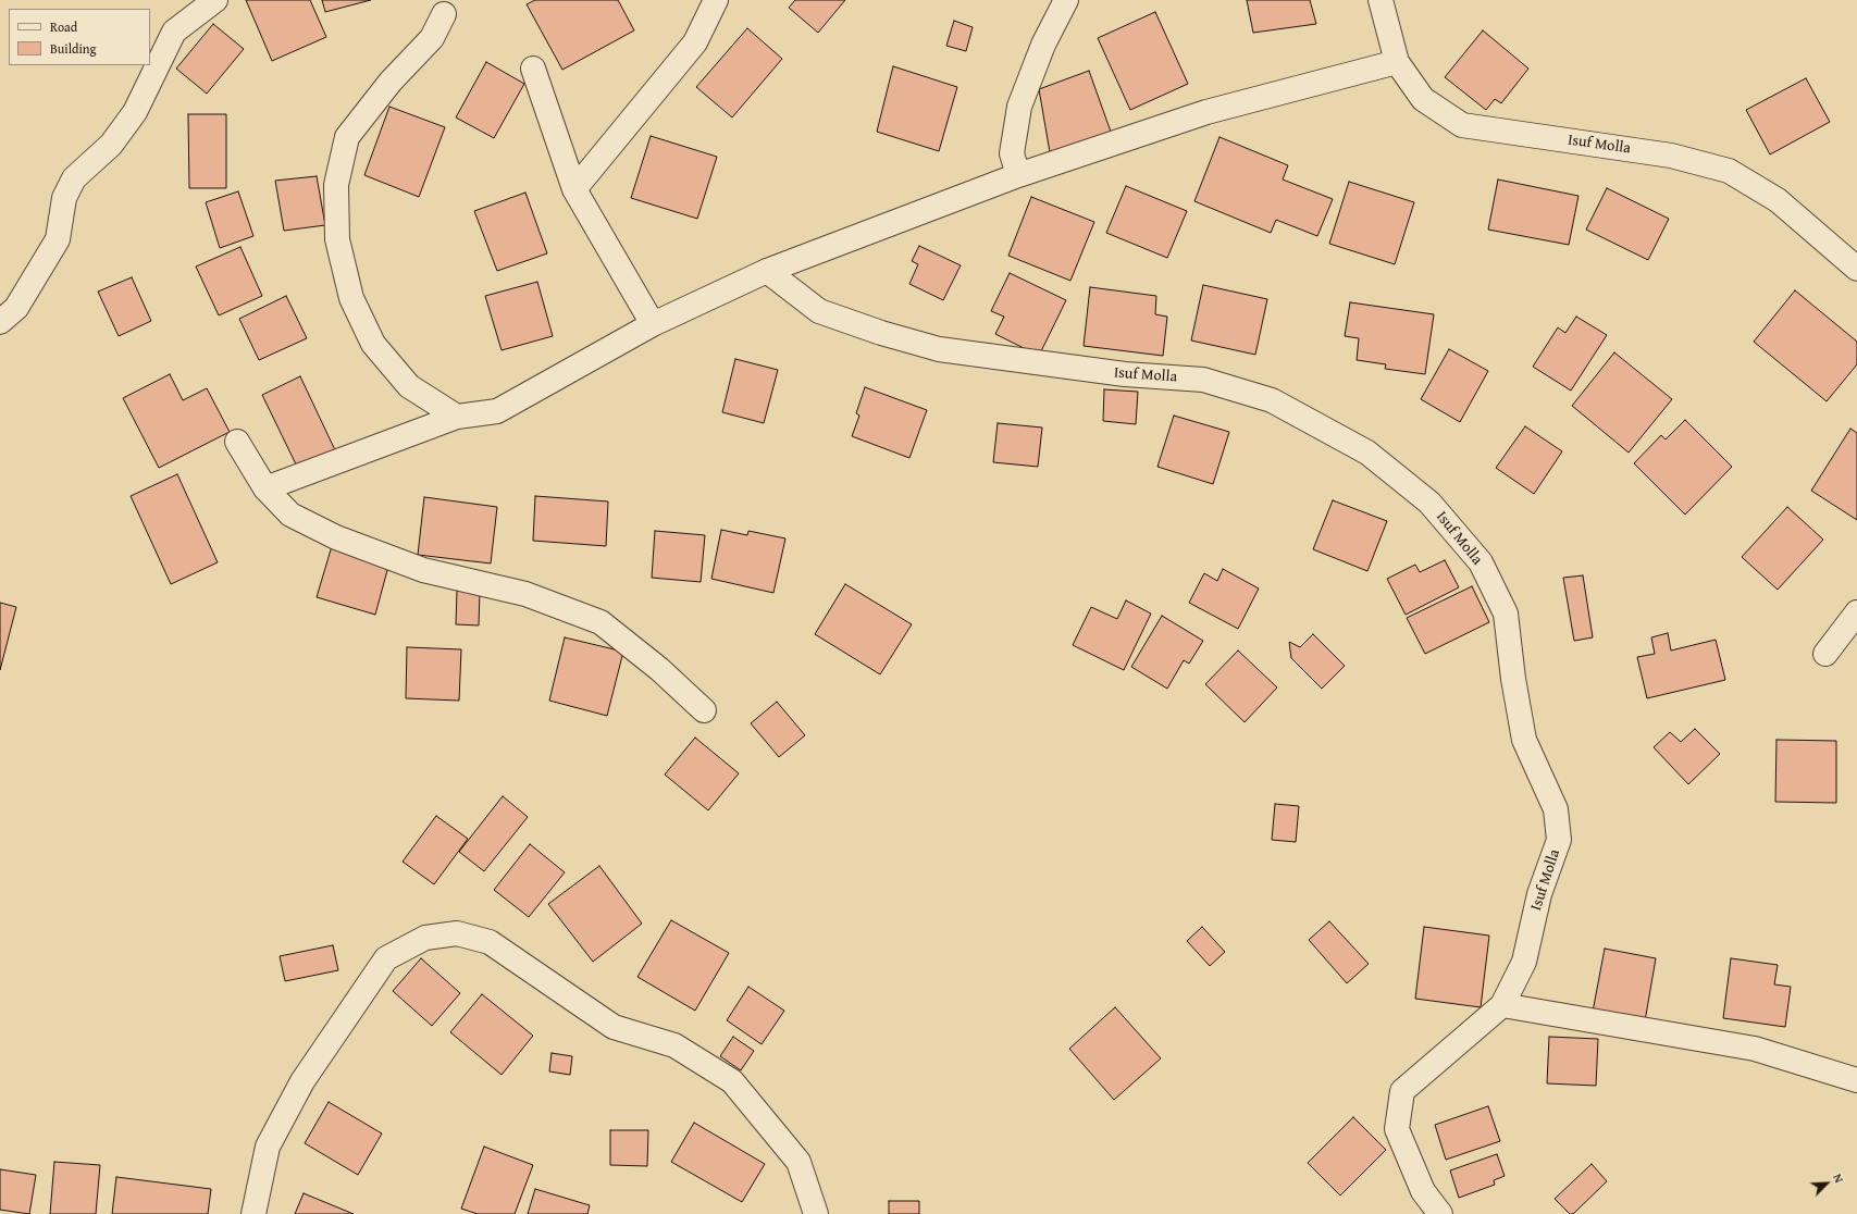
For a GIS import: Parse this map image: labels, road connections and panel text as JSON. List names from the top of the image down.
{
  "streets": {
    "street": ["Isuf Molla"]
  },
  "legend": ["Road", "Building"],
  "north": "top right"
}
